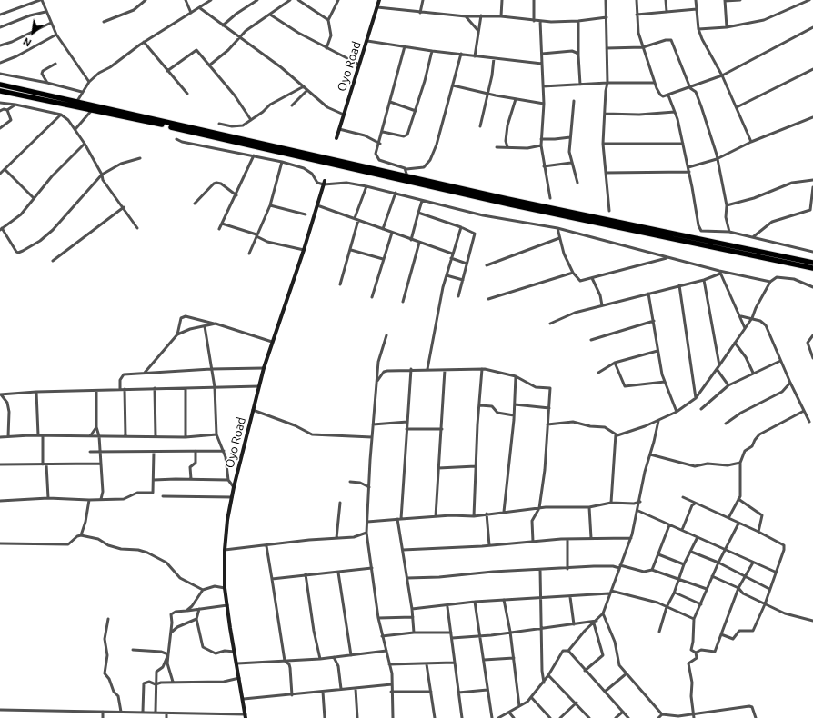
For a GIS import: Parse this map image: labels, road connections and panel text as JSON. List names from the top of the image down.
{
  "streets": {
    "street": ["Oyo Road"]
  },
  "north": "bottom left"
}
